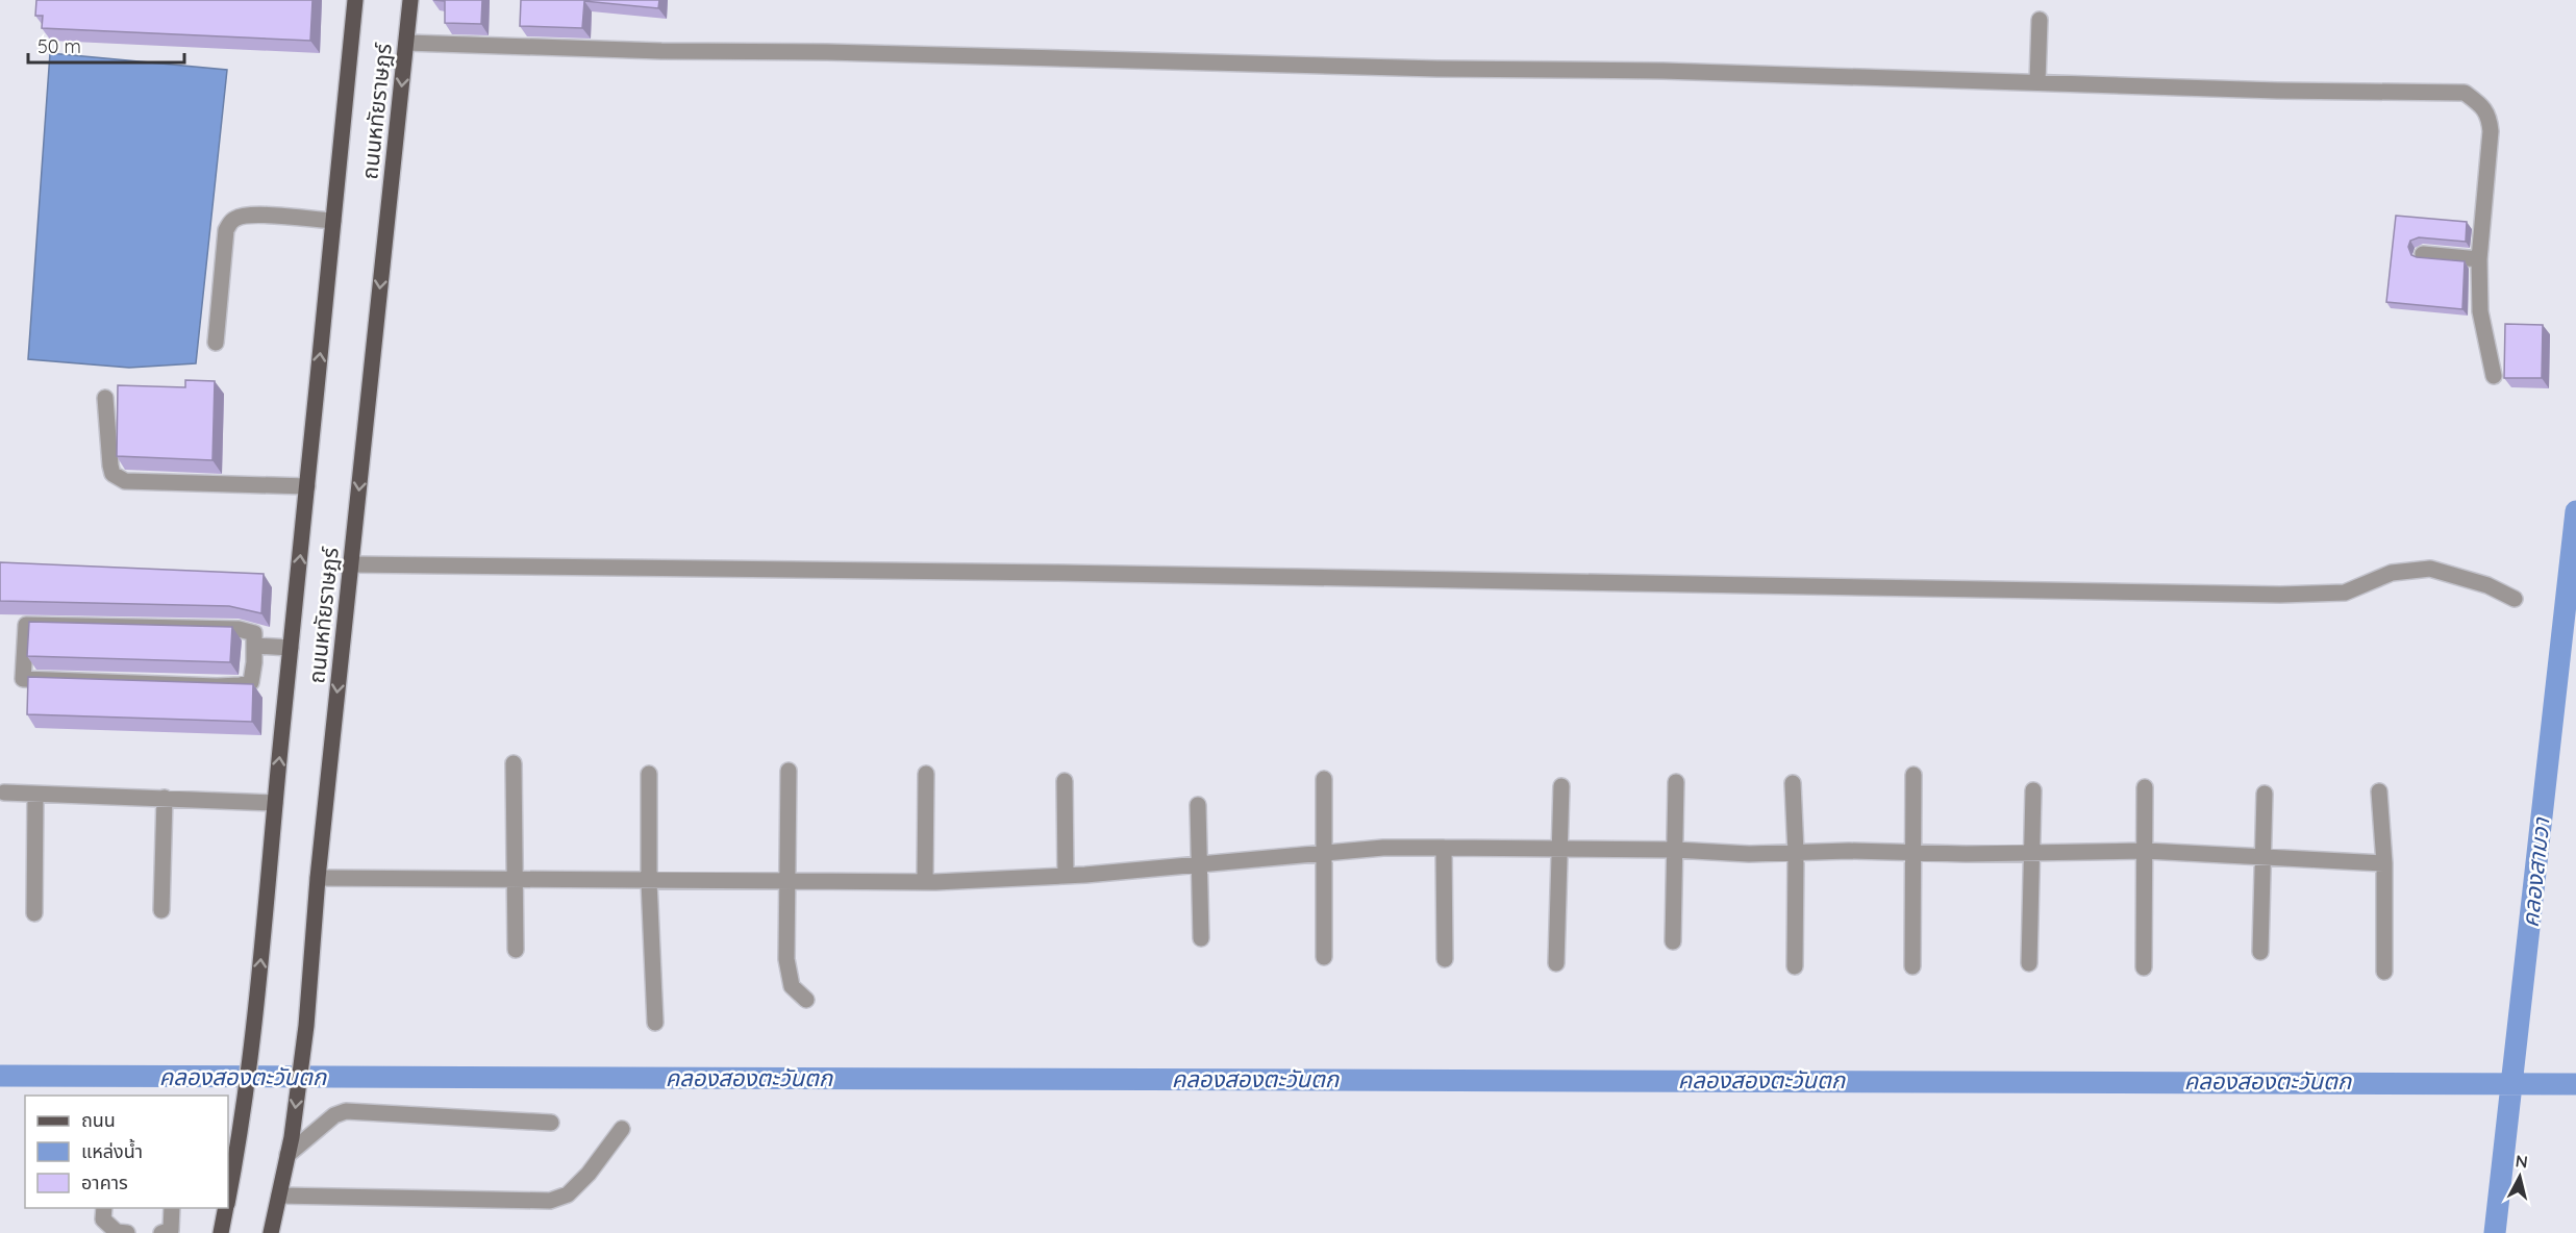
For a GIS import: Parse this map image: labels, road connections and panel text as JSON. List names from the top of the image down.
{
  "streets": {
    "main road": ["ถนนหทัยราษฎร์"]
  },
  "water": ["คลองสามวา", "คลองสองตะวันตก"],
  "legend": ["ถนน", "แหล่งน้ำ", "อาคาร"],
  "scale_bar": "50 m",
  "north": "top"
}
